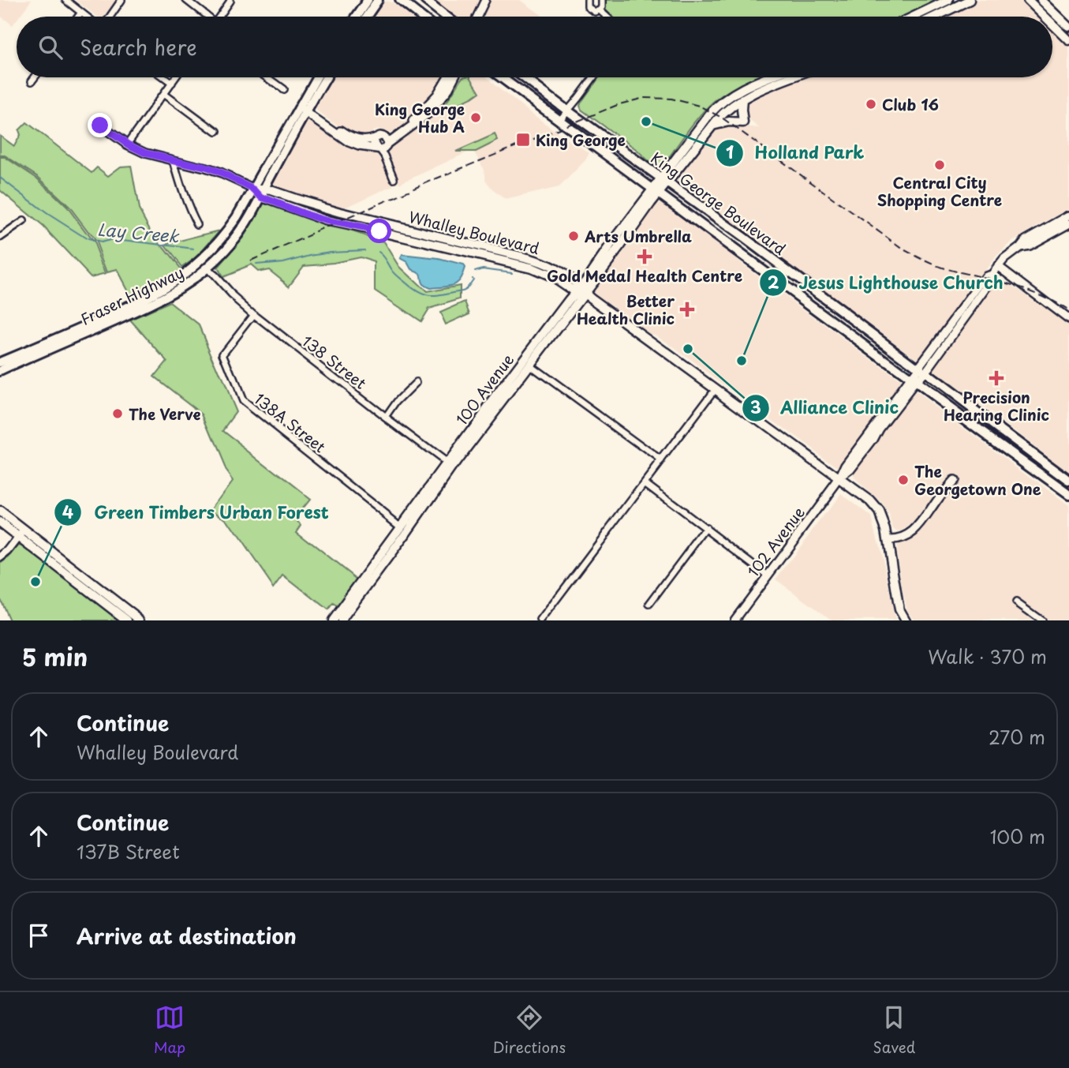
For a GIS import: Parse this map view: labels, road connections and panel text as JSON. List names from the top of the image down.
{
  "streets": {
    "main road": [
      "King George Boulevard",
      "Whalley Boulevard",
      "Fraser Highway",
      "100 Avenue"
    ],
    "street": ["138 Street", "138A Street", "102 Avenue"]
  },
  "crossings": [
    ["King George Boulevard", "100 Avenue"],
    ["King George Boulevard", "102 Avenue"],
    ["Whalley Boulevard", "Fraser Highway"],
    ["Whalley Boulevard", "100 Avenue"],
    ["Whalley Boulevard", "102 Avenue"],
    ["Fraser Highway", "138 Street"],
    ["138 Street", "100 Avenue"],
    ["138 Street", "138A Street"],
    ["100 Avenue", "138A Street"]
  ],
  "water": ["Lay Creek"],
  "places": {
    "other": [
      "Club 16",
      "King George Hub A",
      "Holland Park",
      "Central City Shopping Centre",
      "Arts Umbrella",
      "Alliance Clinic",
      "Jesus Lighthouse Church",
      "The Verve",
      "The Georgetown One",
      "Green Timbers Urban Forest"
    ],
    "transit": ["King George"],
    "health": ["Gold Medal Health Centre", "Better Health Clinic", "Precision Hearing Clinic"]
  },
  "page": {
    "search": "Search here",
    "heading": ["5 min", "Walk · 370 m"],
    "list": [
      ["Continue", "Whalley Boulevard", "270 m"],
      ["Continue", "137B Street", "100 m"],
      "Arrive at destination"
    ],
    "nav": ["Map", "Directions", "Saved"]
  }
}
